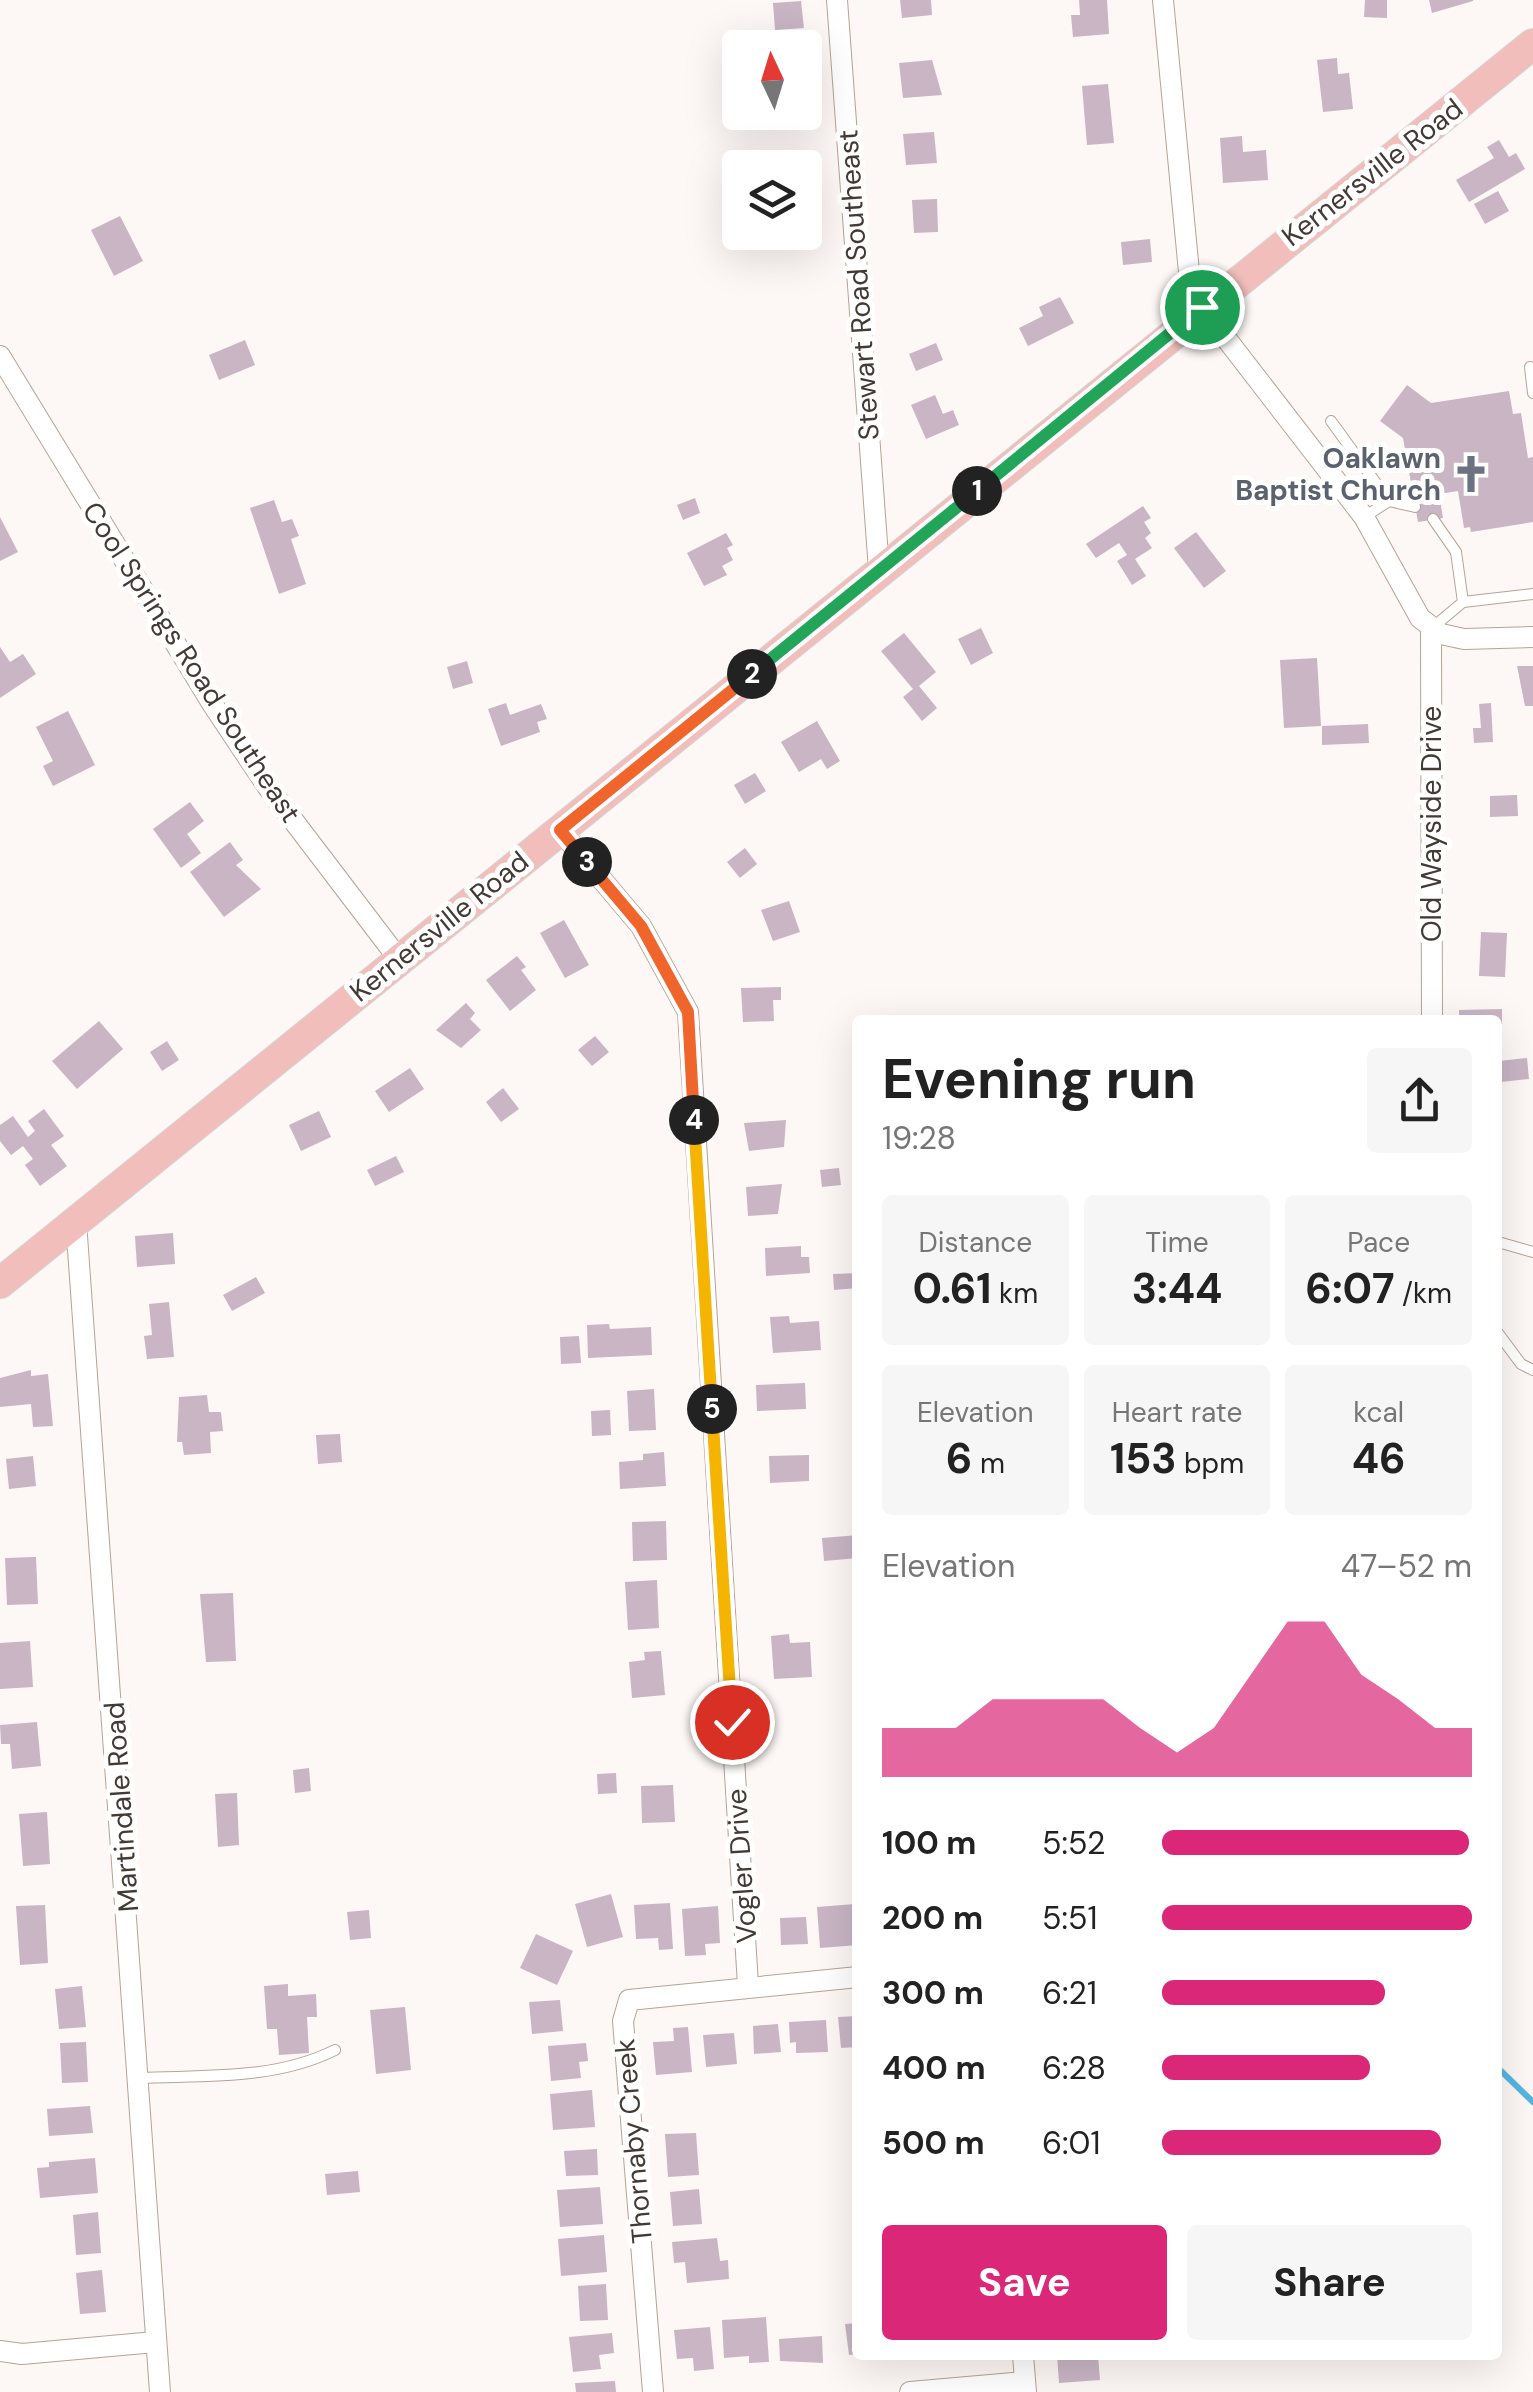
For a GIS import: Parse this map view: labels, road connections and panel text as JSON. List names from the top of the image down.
{
  "streets": {
    "main road": ["Kernersville Road"],
    "street": [
      "Stewart Road Southeast",
      "Cool Springs Road Southeast",
      "Old Wayside Drive",
      "Martindale Road",
      "Vogler Drive",
      "Thornaby Creek"
    ]
  },
  "crossings": [
    ["Kernersville Road", "Stewart Road Southeast"],
    ["Kernersville Road", "Cool Springs Road Southeast"],
    ["Kernersville Road", "Martindale Road"],
    ["Kernersville Road", "Vogler Drive"],
    ["Vogler Drive", "Thornaby Creek"]
  ],
  "places": {
    "church": ["Oaklawn Baptist Church"]
  },
  "north": "top",
  "page": {
    "pins": [
      "1",
      "2",
      "3",
      "4",
      "5"
    ],
    "heading": ["Evening run", "19:28"],
    "stats": [
      ["Distance", "0.61 km"],
      ["Time", "3:44"],
      ["Pace", "6:07 /km"],
      ["Elevation", "6 m"],
      ["Heart rate", "153 bpm"],
      ["kcal", "46"]
    ],
    "chart": ["Elevation", "47–52 m"],
    "list": [
      {
        "name": "100 m",
        "note": "5:52"
      },
      {
        "name": "200 m",
        "note": "5:51"
      },
      {
        "name": "300 m",
        "note": "6:21"
      },
      {
        "name": "400 m",
        "note": "6:28"
      },
      {
        "name": "500 m",
        "note": "6:01"
      }
    ],
    "buttons": ["Save", "Share"]
  }
}
